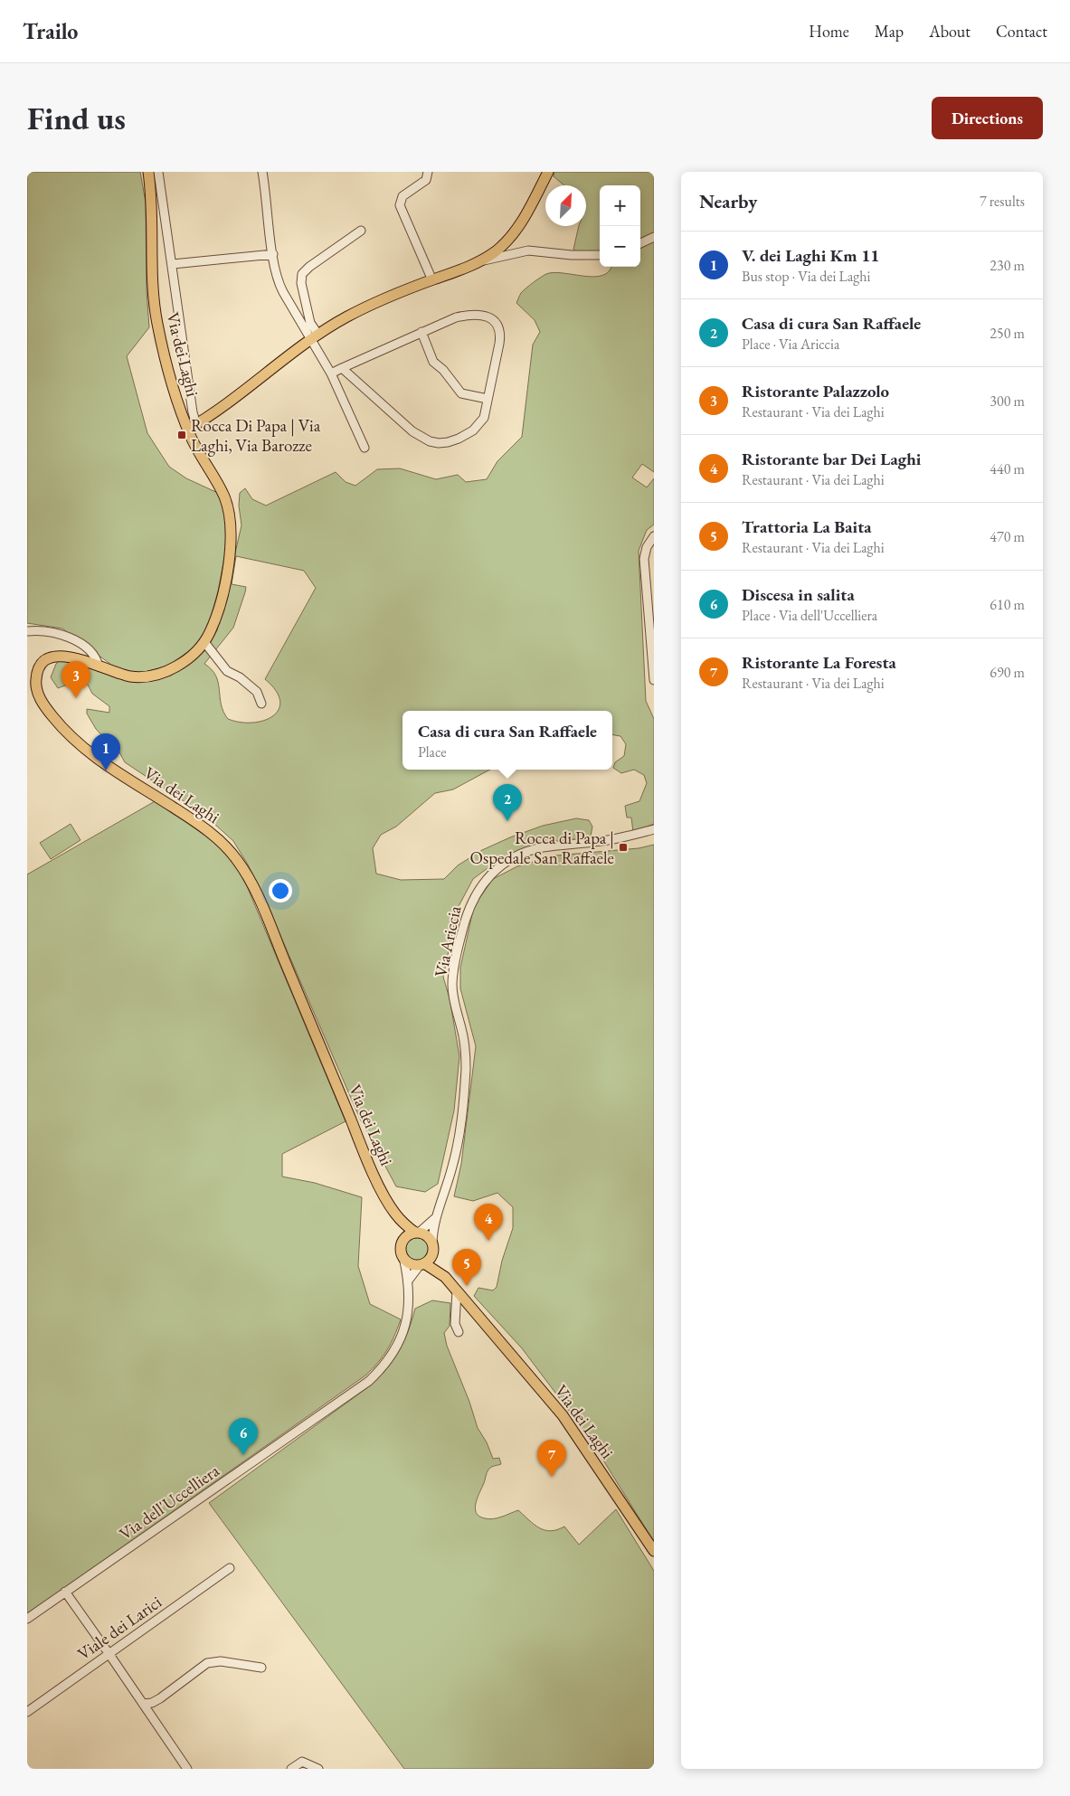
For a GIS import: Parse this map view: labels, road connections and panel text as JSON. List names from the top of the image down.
{
  "streets": {
    "main road": ["Via dei Laghi"],
    "street": ["Via Ariccia", "Via dell'Uccelliera", "Viale dei Larici"]
  },
  "crossings": [
    ["Via dei Laghi", "Via Ariccia"],
    ["Via dei Laghi", "Via dell'Uccelliera"],
    ["Via Ariccia", "Via dell'Uccelliera"]
  ],
  "places": {
    "transit": ["Rocca Di Papa | Via Laghi, Via Barozze", "Rocca di Papa | Ospedale San Raffaele"]
  },
  "north": "top right",
  "page": {
    "header": "Trailo",
    "nav": [
      "Home",
      "Map",
      "About",
      "Contact"
    ],
    "buttons": "Directions",
    "title": "Find us",
    "heading": ["Nearby", "7 results"],
    "map_buttons": ["+", "−"],
    "list": [
      {
        "mark": "1",
        "name": "V. dei Laghi Km 11",
        "note": "Bus stop · Via dei Laghi",
        "value": "230 m"
      },
      {
        "mark": "2",
        "name": "Casa di cura San Raffaele",
        "note": "Place · Via Ariccia",
        "value": "250 m"
      },
      {
        "mark": "3",
        "name": "Ristorante Palazzolo",
        "note": "Restaurant · Via dei Laghi",
        "value": "300 m"
      },
      {
        "mark": "4",
        "name": "Ristorante bar Dei Laghi",
        "note": "Restaurant · Via dei Laghi",
        "value": "440 m"
      },
      {
        "mark": "5",
        "name": "Trattoria La Baita",
        "note": "Restaurant · Via dei Laghi",
        "value": "470 m"
      },
      {
        "mark": "6",
        "name": "Discesa in salita",
        "note": "Place · Via dell'Uccelliera",
        "value": "610 m"
      },
      {
        "mark": "7",
        "name": "Ristorante La Foresta",
        "note": "Restaurant · Via dei Laghi",
        "value": "690 m"
      }
    ],
    "pins": [
      "3",
      "1",
      "2",
      "4",
      "5",
      "6",
      "7"
    ],
    "popup": ["Casa di cura San Raffaele", "Place"]
  }
}
